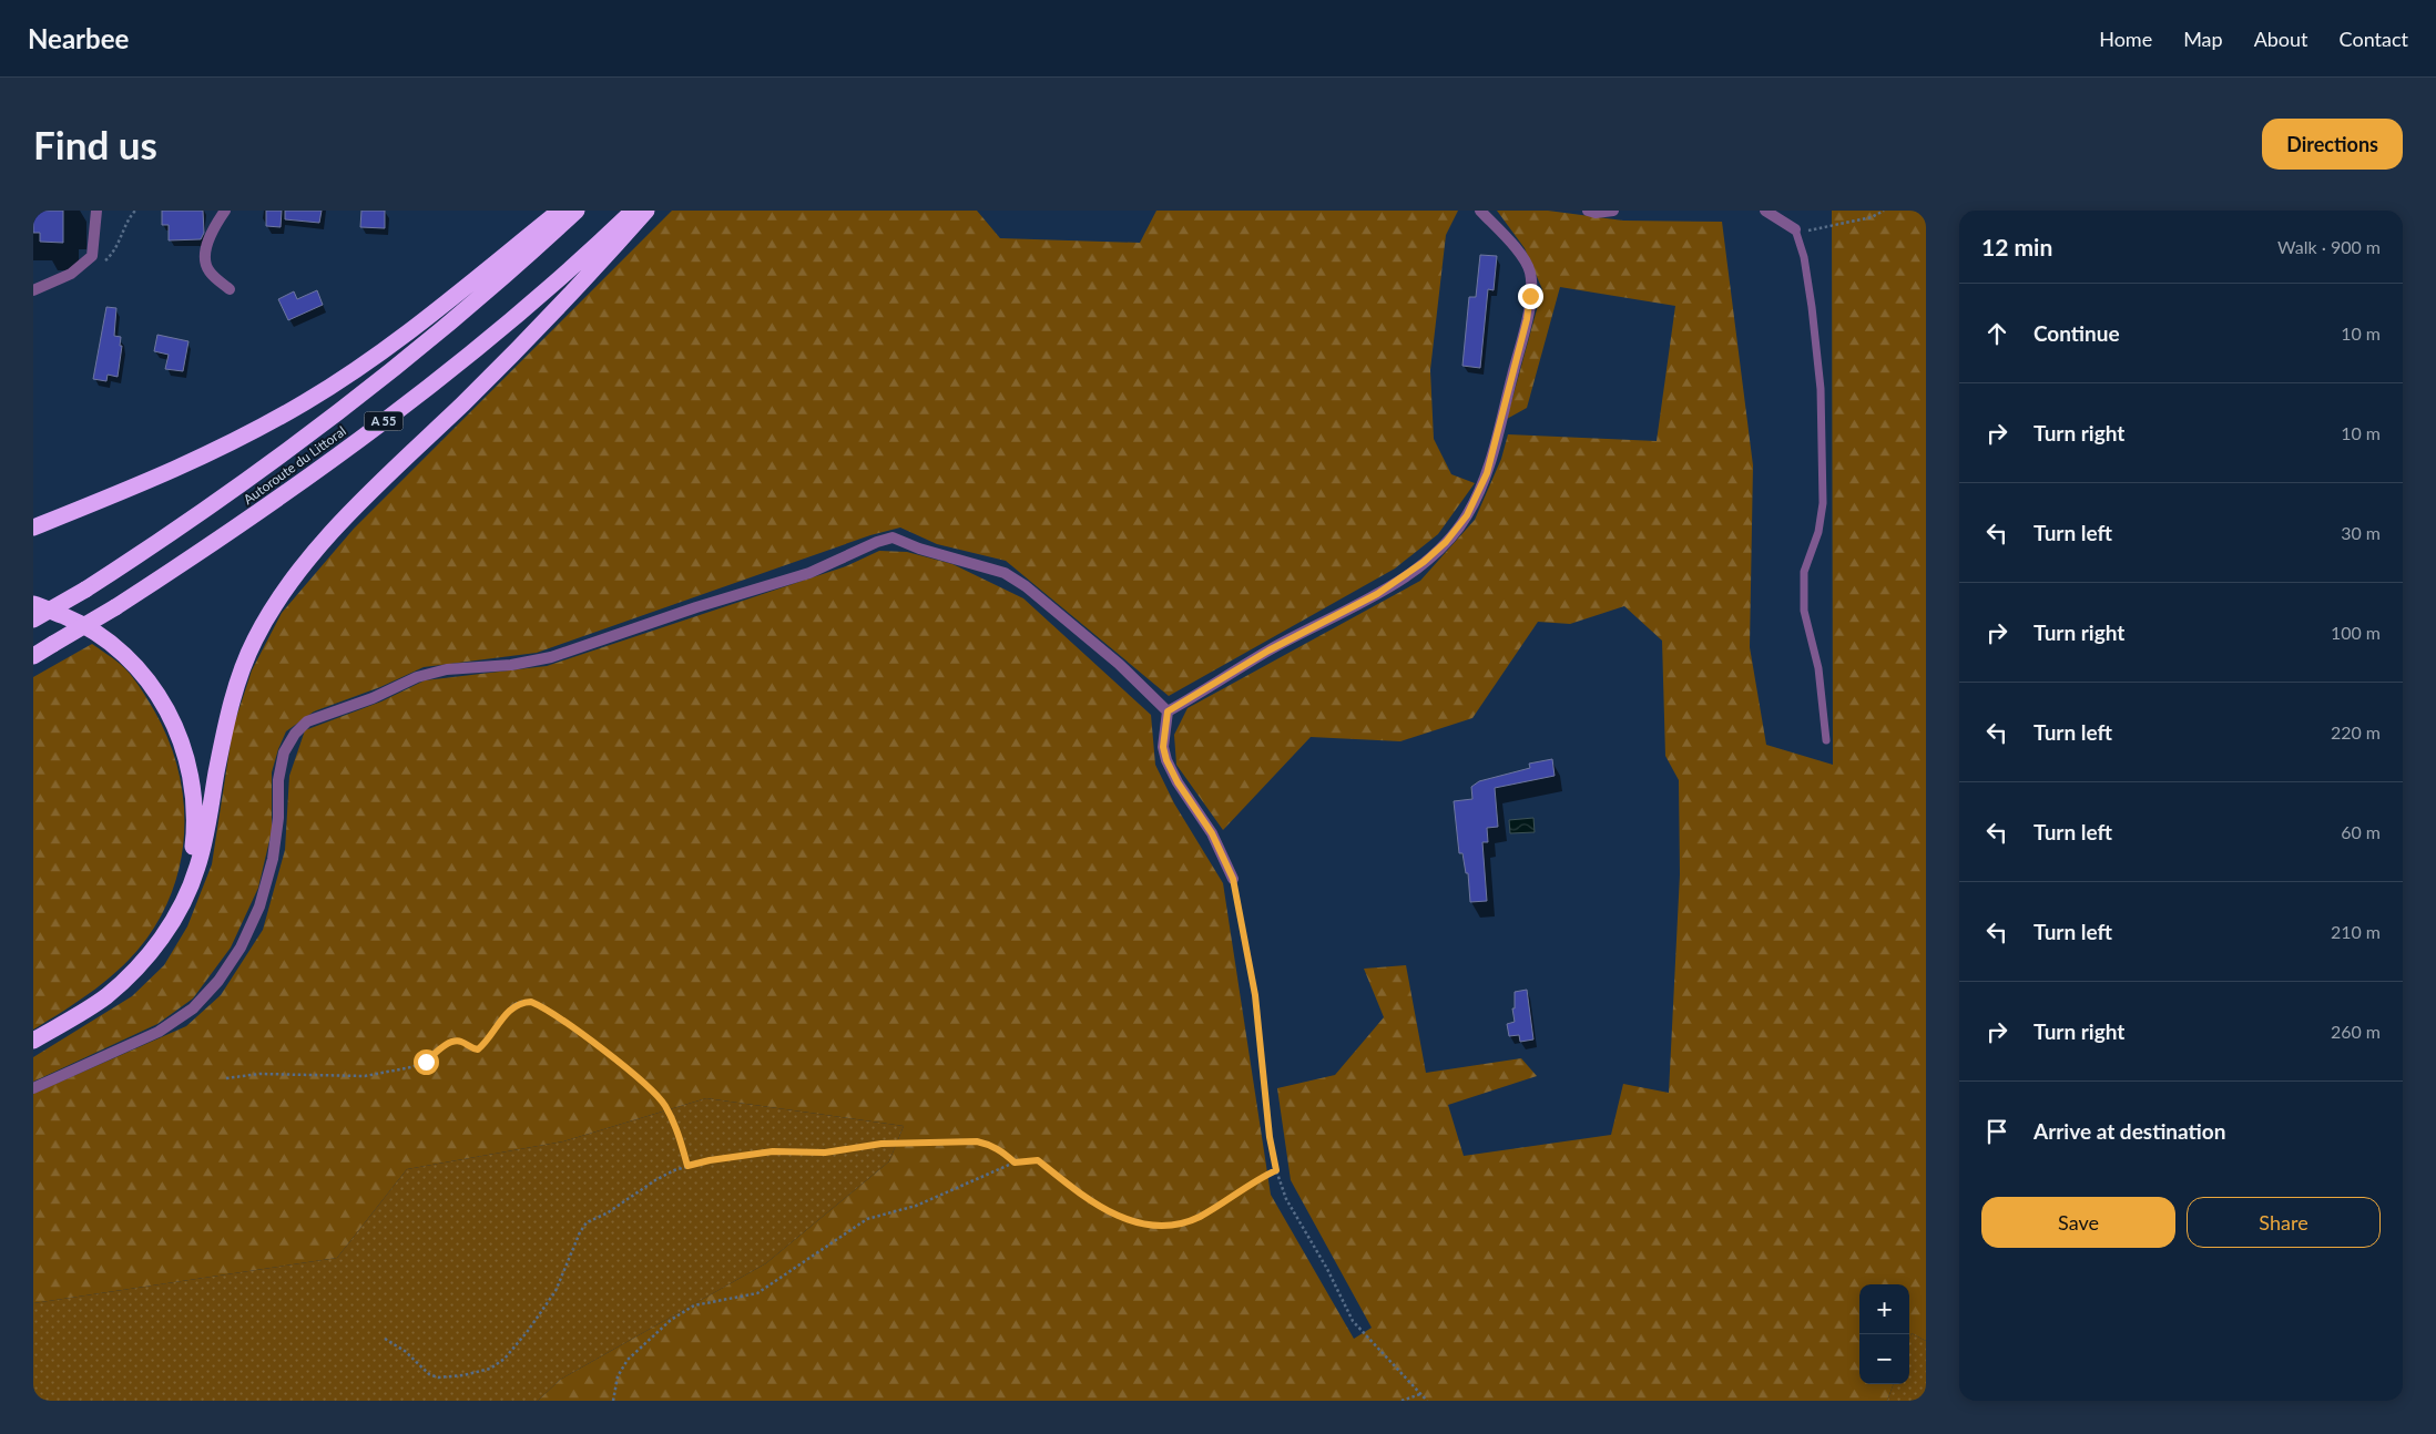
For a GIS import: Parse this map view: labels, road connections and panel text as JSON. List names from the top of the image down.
{
  "streets": {
    "highway": ["A 55", "Autoroute du Littoral"]
  },
  "page": {
    "header": "Nearbee",
    "nav": [
      "Home",
      "Map",
      "About",
      "Contact"
    ],
    "buttons": [
      "Directions",
      ["Save", "Share"]
    ],
    "title": "Find us",
    "heading": ["12 min", "Walk · 900 m"],
    "list": [
      ["Continue", "10 m"],
      ["Turn right", "10 m"],
      ["Turn left", "30 m"],
      ["Turn right", "100 m"],
      ["Turn left", "220 m"],
      ["Turn left", "60 m"],
      ["Turn left", "210 m"],
      ["Turn right", "260 m"],
      "Arrive at destination"
    ],
    "map_buttons": ["+", "−"]
  }
}
